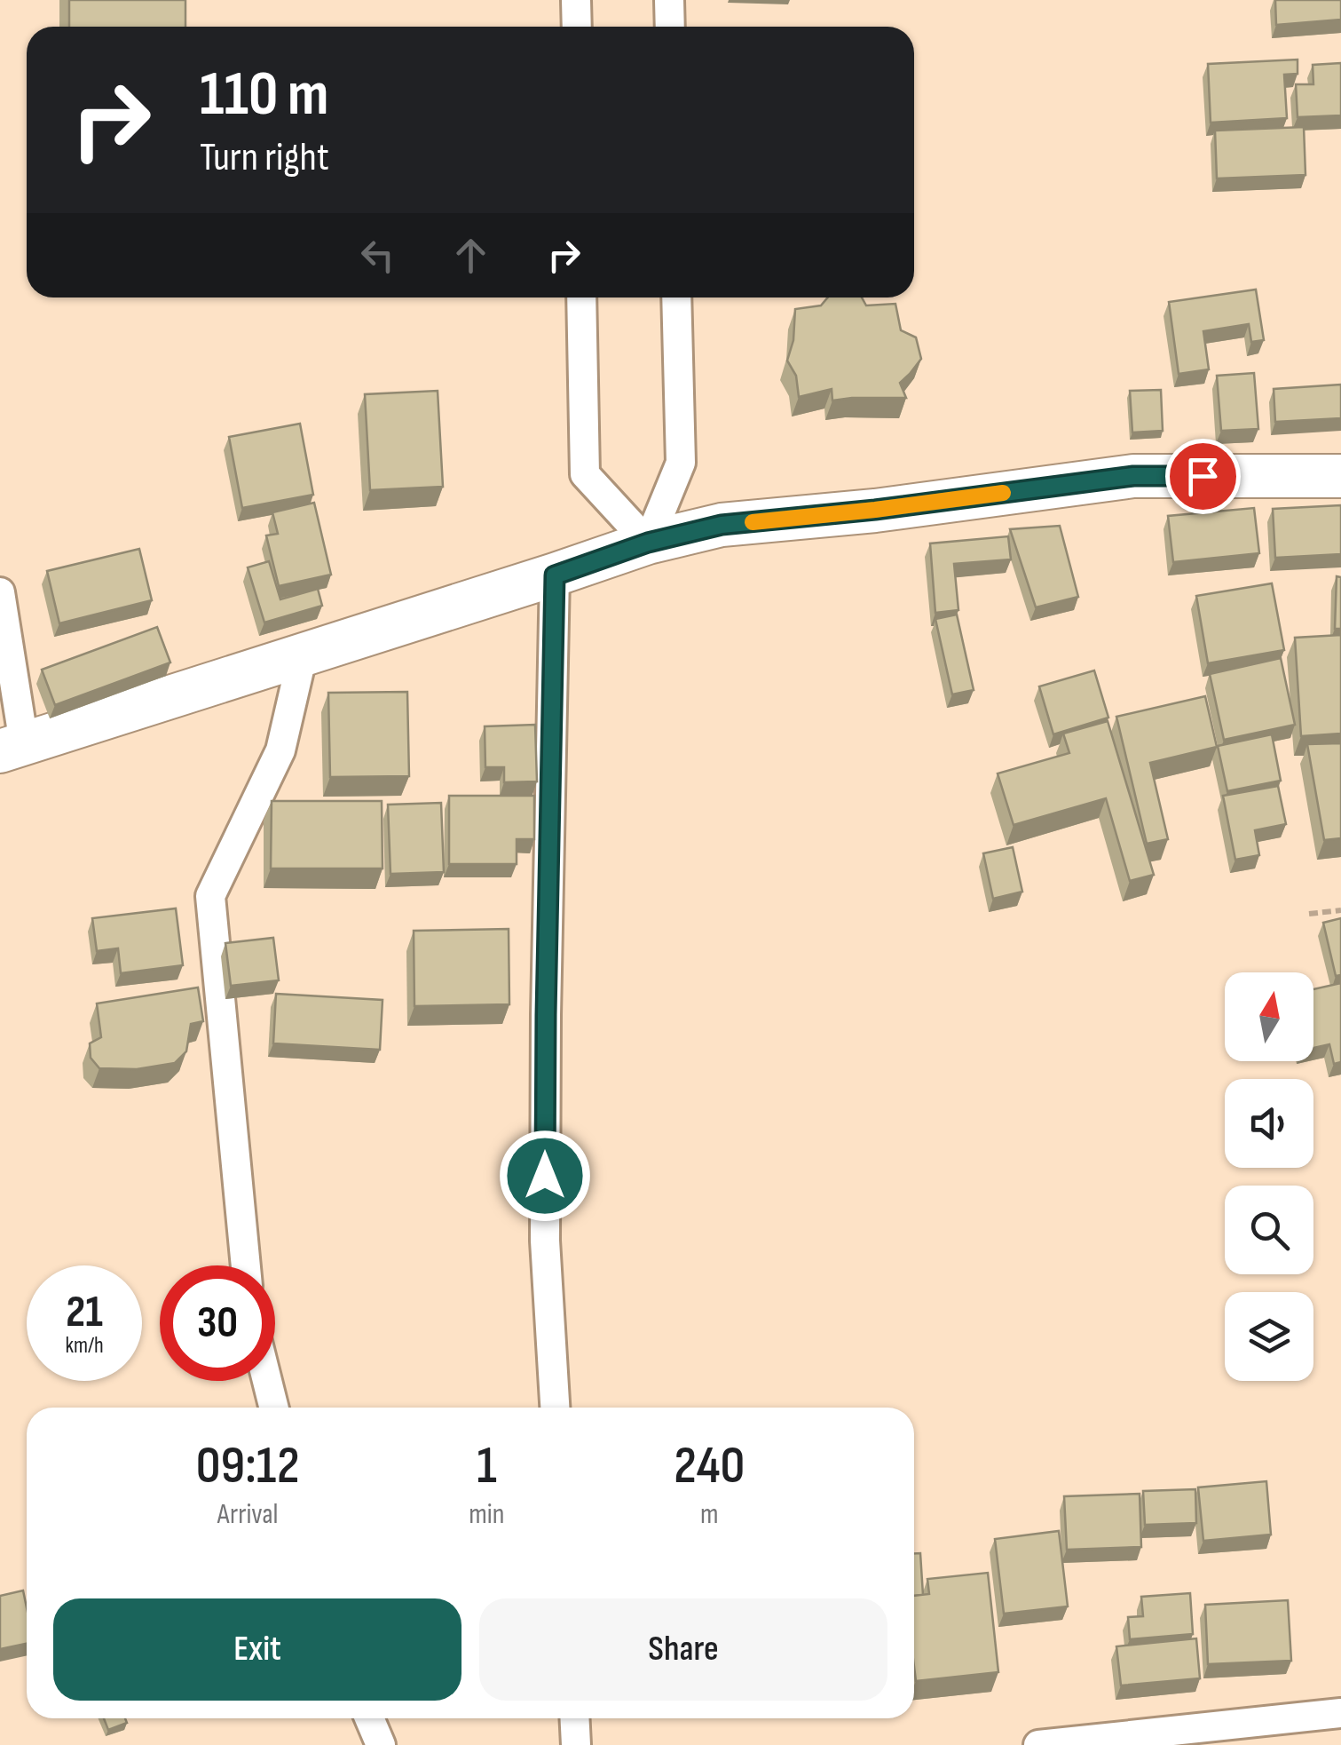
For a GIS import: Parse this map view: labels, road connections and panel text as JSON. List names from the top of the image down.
{
  "north": "top",
  "page": {
    "turn": ["110 m", "Turn right"],
    "speed": "21 km/h",
    "limit": "30",
    "eta": [
      "09:12",
      "Arrival",
      "1",
      "min",
      "240",
      "m"
    ],
    "buttons": ["Exit", "Share"]
  }
}
